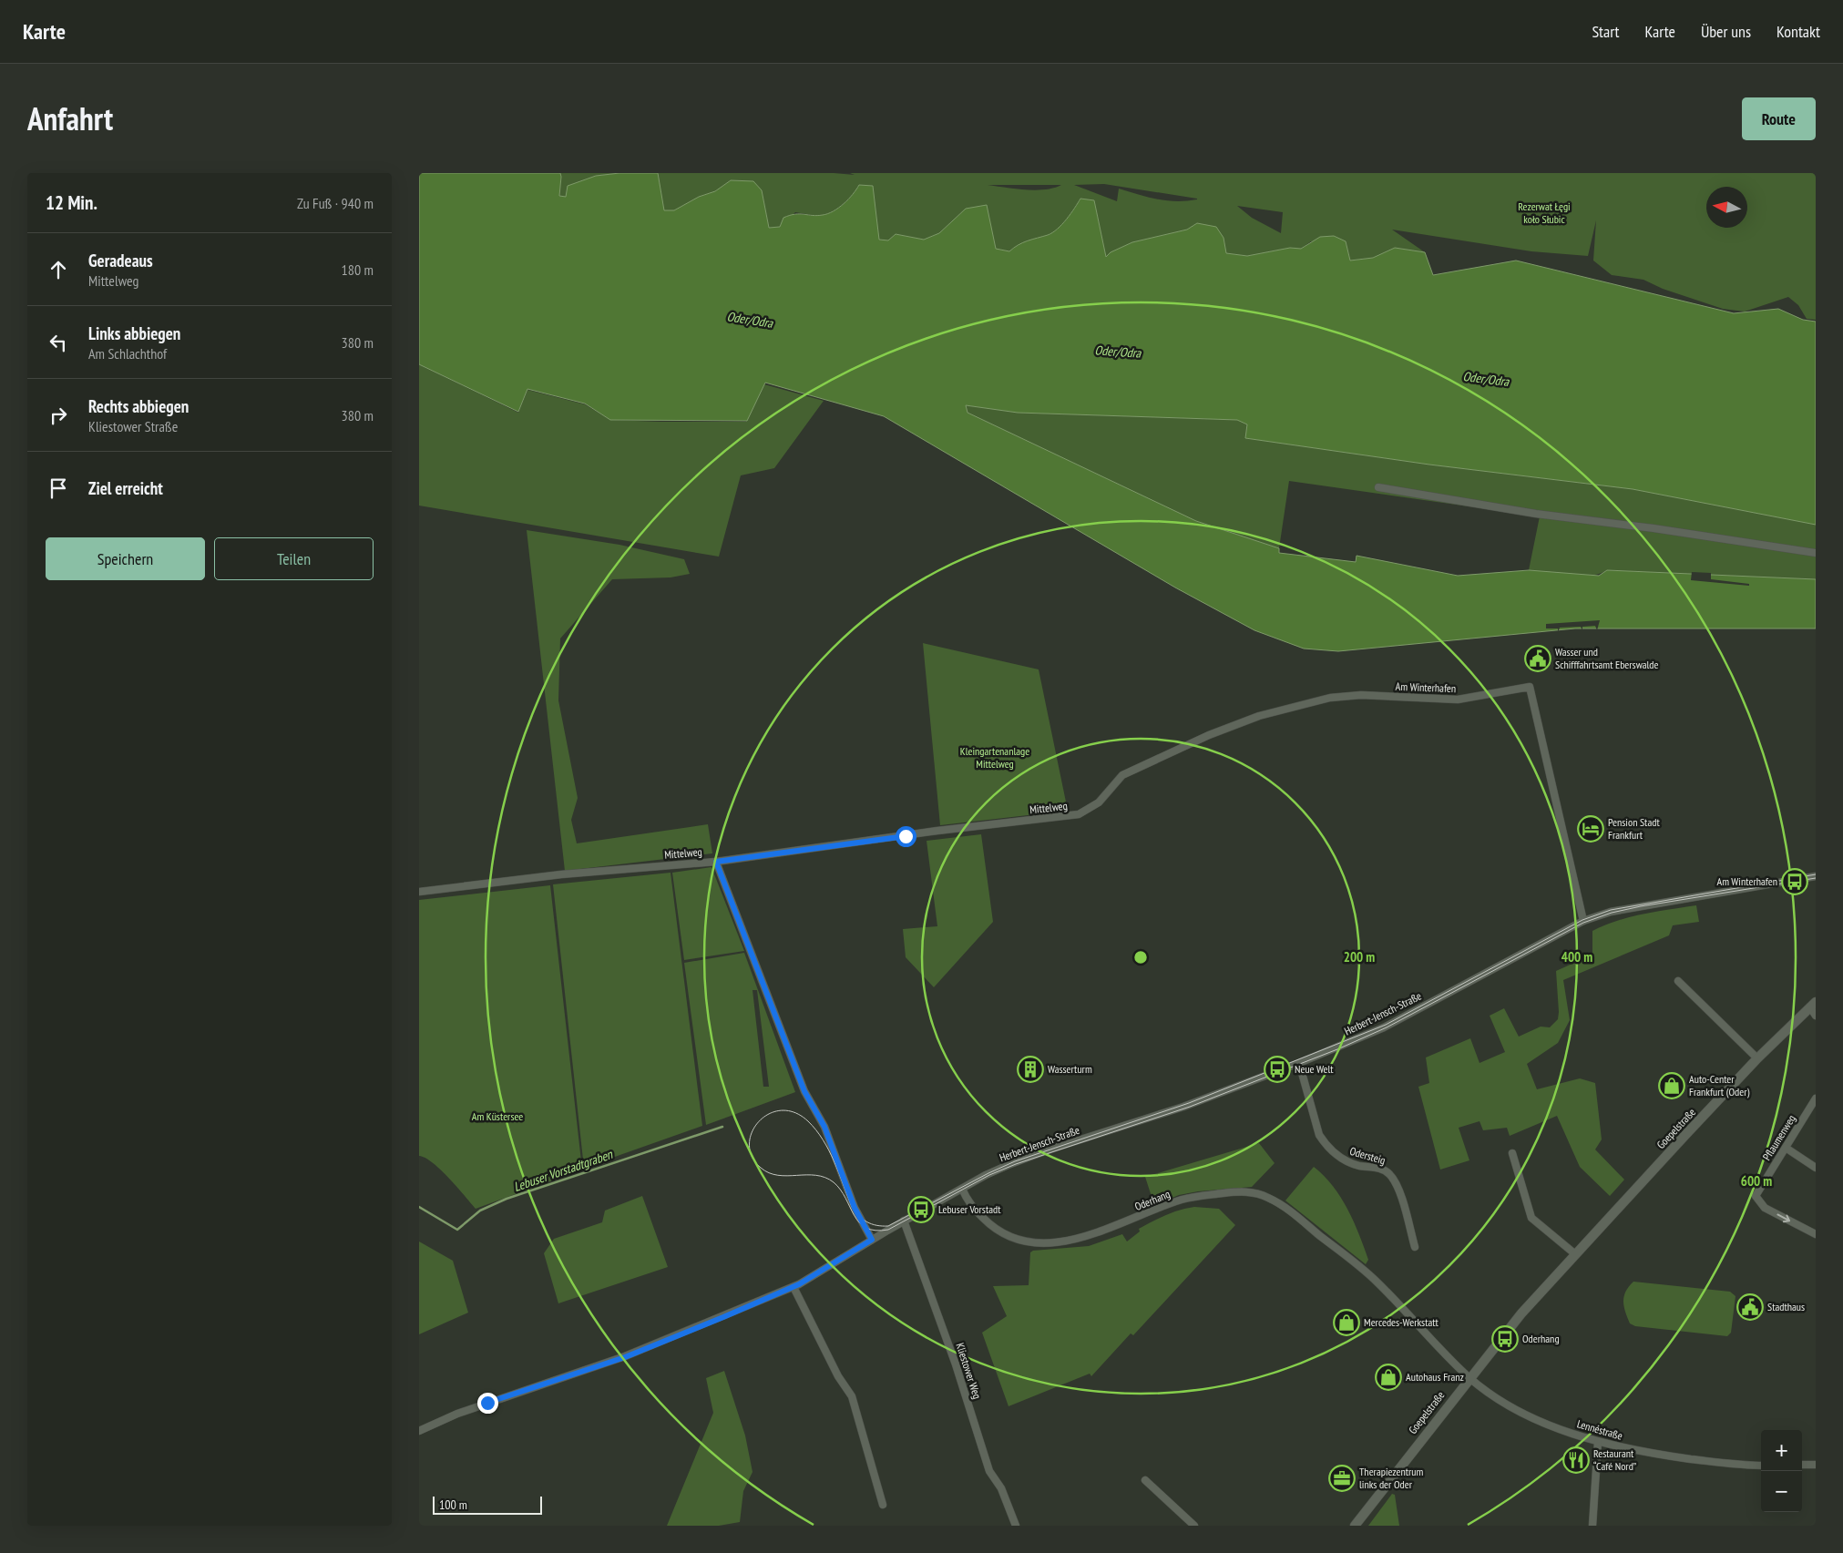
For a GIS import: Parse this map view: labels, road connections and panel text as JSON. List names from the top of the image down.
{
  "streets": {
    "street": [
      "Am Winterhafen",
      "Mittelweg",
      "Herbert-Jensch-Straße",
      "Goepelstraße",
      "Pflaumenweg",
      "Odersteig",
      "Oderhang",
      "Kliestower Weg",
      "Lennéstraße"
    ]
  },
  "crossings": [
    ["Am Winterhafen", "Mittelweg"],
    ["Am Winterhafen", "Herbert-Jensch-Straße"],
    ["Herbert-Jensch-Straße", "Odersteig"],
    ["Herbert-Jensch-Straße", "Oderhang"],
    ["Herbert-Jensch-Straße", "Kliestower Weg"],
    ["Goepelstraße", "Oderhang"],
    ["Goepelstraße", "Lennéstraße"],
    ["Oderhang", "Lennéstraße"]
  ],
  "water": ["Oder/Odra", "Lebuser Vorstadtgraben"],
  "parks": ["Rezerwat Łęgi koło Słubic", "Kleingartenanlage Mittelweg", "Am Küstersee"],
  "places": {
    "public building": ["Wasser und Schifffahrtsamt Eberswalde", "Stadthaus"],
    "hotel": ["Pension Stadt Frankfurt"],
    "bus stop": [
      "Am Winterhafen",
      "Neue Welt",
      "Lebuser Vorstadt",
      "Oderhang"
    ],
    "building": ["Wasserturm"],
    "shop": ["Auto-Center Frankfurt (Oder)", "Mercedes-Werkstatt", "Autohaus Franz"],
    "restaurant": ["Restaurant “Café Nord”"],
    "office": ["Therapiezentrum links der Oder"]
  },
  "scale_bar": "100 m",
  "north": "left",
  "page": {
    "header": "Karte",
    "nav": [
      "Start",
      "Karte",
      "Über uns",
      "Kontakt"
    ],
    "title": "Anfahrt",
    "buttons": [
      "Route",
      ["Speichern", "Teilen"]
    ],
    "heading": ["12 Min.", "Zu Fuß · 940 m"],
    "list": [
      ["Geradeaus", "Mittelweg", "180 m"],
      ["Links abbiegen", "Am Schlachthof", "380 m"],
      ["Rechts abbiegen", "Kliestower Straße", "380 m"],
      "Ziel erreicht"
    ],
    "map_buttons": ["+", "−"],
    "scale": "100 m"
  },
  "rings": ["200 m", "400 m", "600 m"]
}
